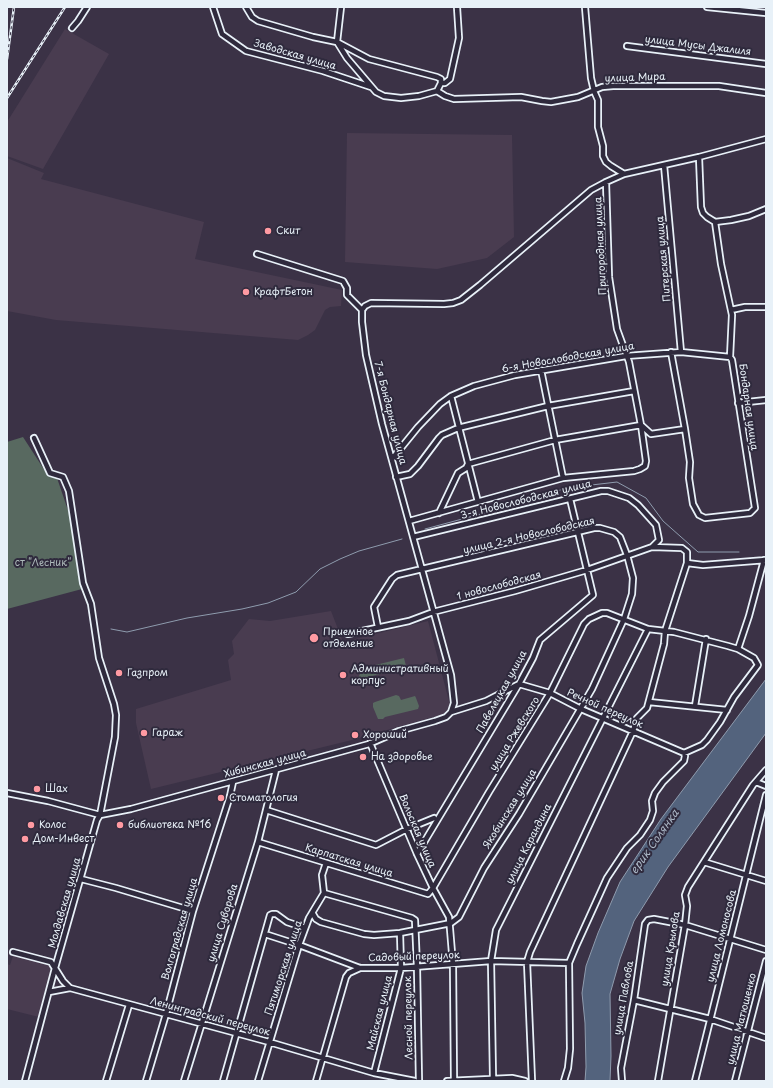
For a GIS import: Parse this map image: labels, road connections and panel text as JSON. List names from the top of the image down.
{
  "streets": {
    "street": [
      "улица Мусы Джалиля",
      "Заводская улица",
      "улица Мира",
      "Пригородная улица",
      "Питерская улица",
      "6-я Новослободская улица",
      "Бондарная улица",
      "7-я Бондарная улица",
      "3-я Новослободская улица",
      "улица 2-я Новослободская",
      "1 новослободская",
      "Павелецкая улица",
      "Речной переулок",
      "улица Ржевского",
      "Хибинская улица",
      "Якобинская улица",
      "Вольская улица",
      "улица Карандина",
      "Карпатская улица",
      "Молдавская улица",
      "улица Суворова",
      "Волгоградская улица",
      "улица Ломоносова",
      "улица Крылова",
      "Садовый переулок",
      "Пятиморская улица",
      "улица Павлова",
      "Майская улица",
      "Ленинградский переулок",
      "Лесной переулок",
      "улица Матюшенко"
    ]
  },
  "crossings": [
    ["Пригородная улица", "6-я Новослободская улица"],
    ["Пригородная улица", "3-я Новослободская улица"],
    ["Питерская улица", "6-я Новослободская улица"],
    ["6-я Новослободская улица", "Бондарная улица"],
    ["6-я Новослободская улица", "7-я Бондарная улица"],
    ["7-я Бондарная улица", "3-я Новослободская улица"],
    ["7-я Бондарная улица", "улица 2-я Новослободская"],
    ["7-я Бондарная улица", "1 новослободская"],
    ["7-я Бондарная улица", "Хибинская улица"],
    ["3-я Новослободская улица", "1 новослободская"],
    ["3-я Новослободская улица", "Павелецкая улица"],
    ["улица 2-я Новослободская", "1 новослободская"],
    ["улица 2-я Новослободская", "Павелецкая улица"],
    ["улица 2-я Новослободская", "Якобинская улица"],
    ["1 новослободская", "Павелецкая улица"],
    ["1 новослободская", "Якобинская улица"],
    ["Павелецкая улица", "Речной переулок"],
    ["Павелецкая улица", "Хибинская улица"],
    ["Павелецкая улица", "Вольская улица"],
    ["Речной переулок", "улица Ржевского"],
    ["Речной переулок", "Хибинская улица"],
    ["Речной переулок", "Якобинская улица"],
    ["Речной переулок", "улица Карандина"],
    ["улица Ржевского", "Якобинская улица"],
    ["улица Ржевского", "Вольская улица"],
    ["улица Ржевского", "улица Карандина"],
    ["улица Ржевского", "Карпатская улица"],
    ["Хибинская улица", "Вольская улица"],
    ["Хибинская улица", "Молдавская улица"],
    ["Хибинская улица", "улица Суворова"],
    ["Хибинская улица", "Волгоградская улица"],
    ["Якобинская улица", "Вольская улица"],
    ["Вольская улица", "Карпатская улица"],
    ["улица Карандина", "Садовый переулок"],
    ["Карпатская улица", "улица Суворова"],
    ["улица Суворова", "Ленинградский переулок"],
    ["Волгоградская улица", "Ленинградский переулок"],
    ["улица Крылова", "улица Павлова"],
    ["Садовый переулок", "Пятиморская улица"],
    ["Садовый переулок", "Майская улица"],
    ["Садовый переулок", "Лесной переулок"],
    ["Пятиморская улица", "Ленинградский переулок"],
    ["Майская улица", "Ленинградский переулок"]
  ],
  "water": ["ерик Солянка"],
  "parks": ["ст \"Лесник\""],
  "places": [
    "Скит",
    "КрафтБетон",
    "Приемное отделение",
    "Газпром",
    "Административный корпус",
    "Гараж",
    "Хороший",
    "На здоровье",
    "Шах",
    "Стоматология",
    "Колос",
    "библиотека №16",
    "Дом-Инвест"
  ]
}
